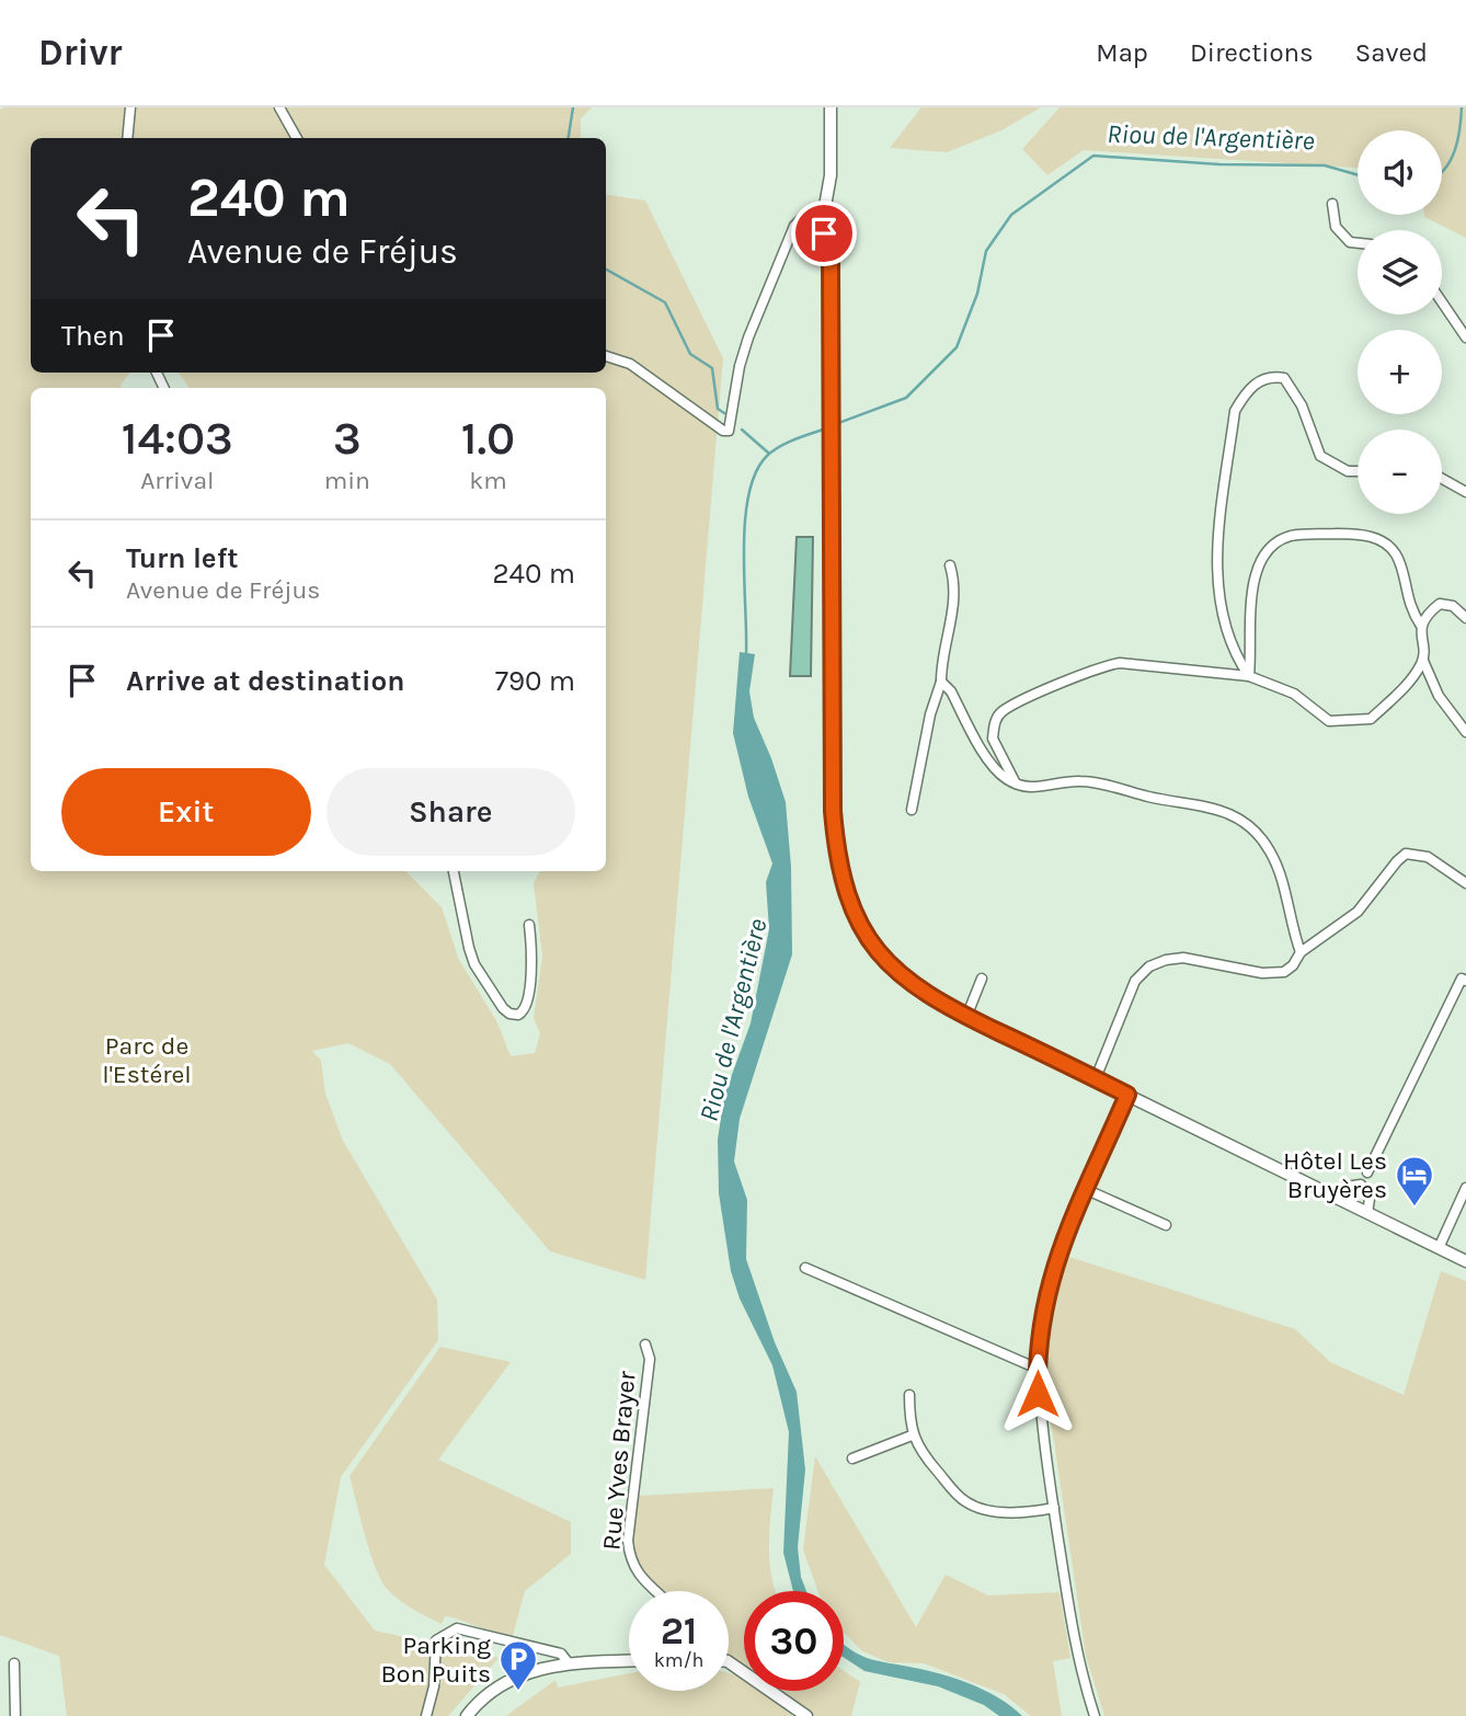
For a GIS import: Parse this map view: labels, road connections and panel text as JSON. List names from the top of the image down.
{
  "streets": {
    "street": ["Rue Yves Brayer"]
  },
  "water": ["Riou de l'Argentière"],
  "parks": ["Parc de l'Estérel"],
  "places": {
    "hotel": ["Hôtel Les Bruyères"],
    "parking": ["Parking Bon Puits"]
  },
  "page": {
    "header": "Drivr",
    "nav": ["Map", "Directions", "Saved"],
    "map_buttons": ["+", "−"],
    "turn": ["240 m", "Avenue de Fréjus"],
    "then": "Then",
    "eta": [
      "14:03",
      "Arrival",
      "3",
      "min",
      "1.0",
      "km"
    ],
    "list": [
      {
        "name": "Turn left",
        "note": "Avenue de Fréjus",
        "value": "240 m"
      },
      {
        "name": "Arrive at destination",
        "value": "790 m"
      }
    ],
    "buttons": ["Exit", "Share"],
    "speed": "21 km/h",
    "limit": "30"
  }
}
